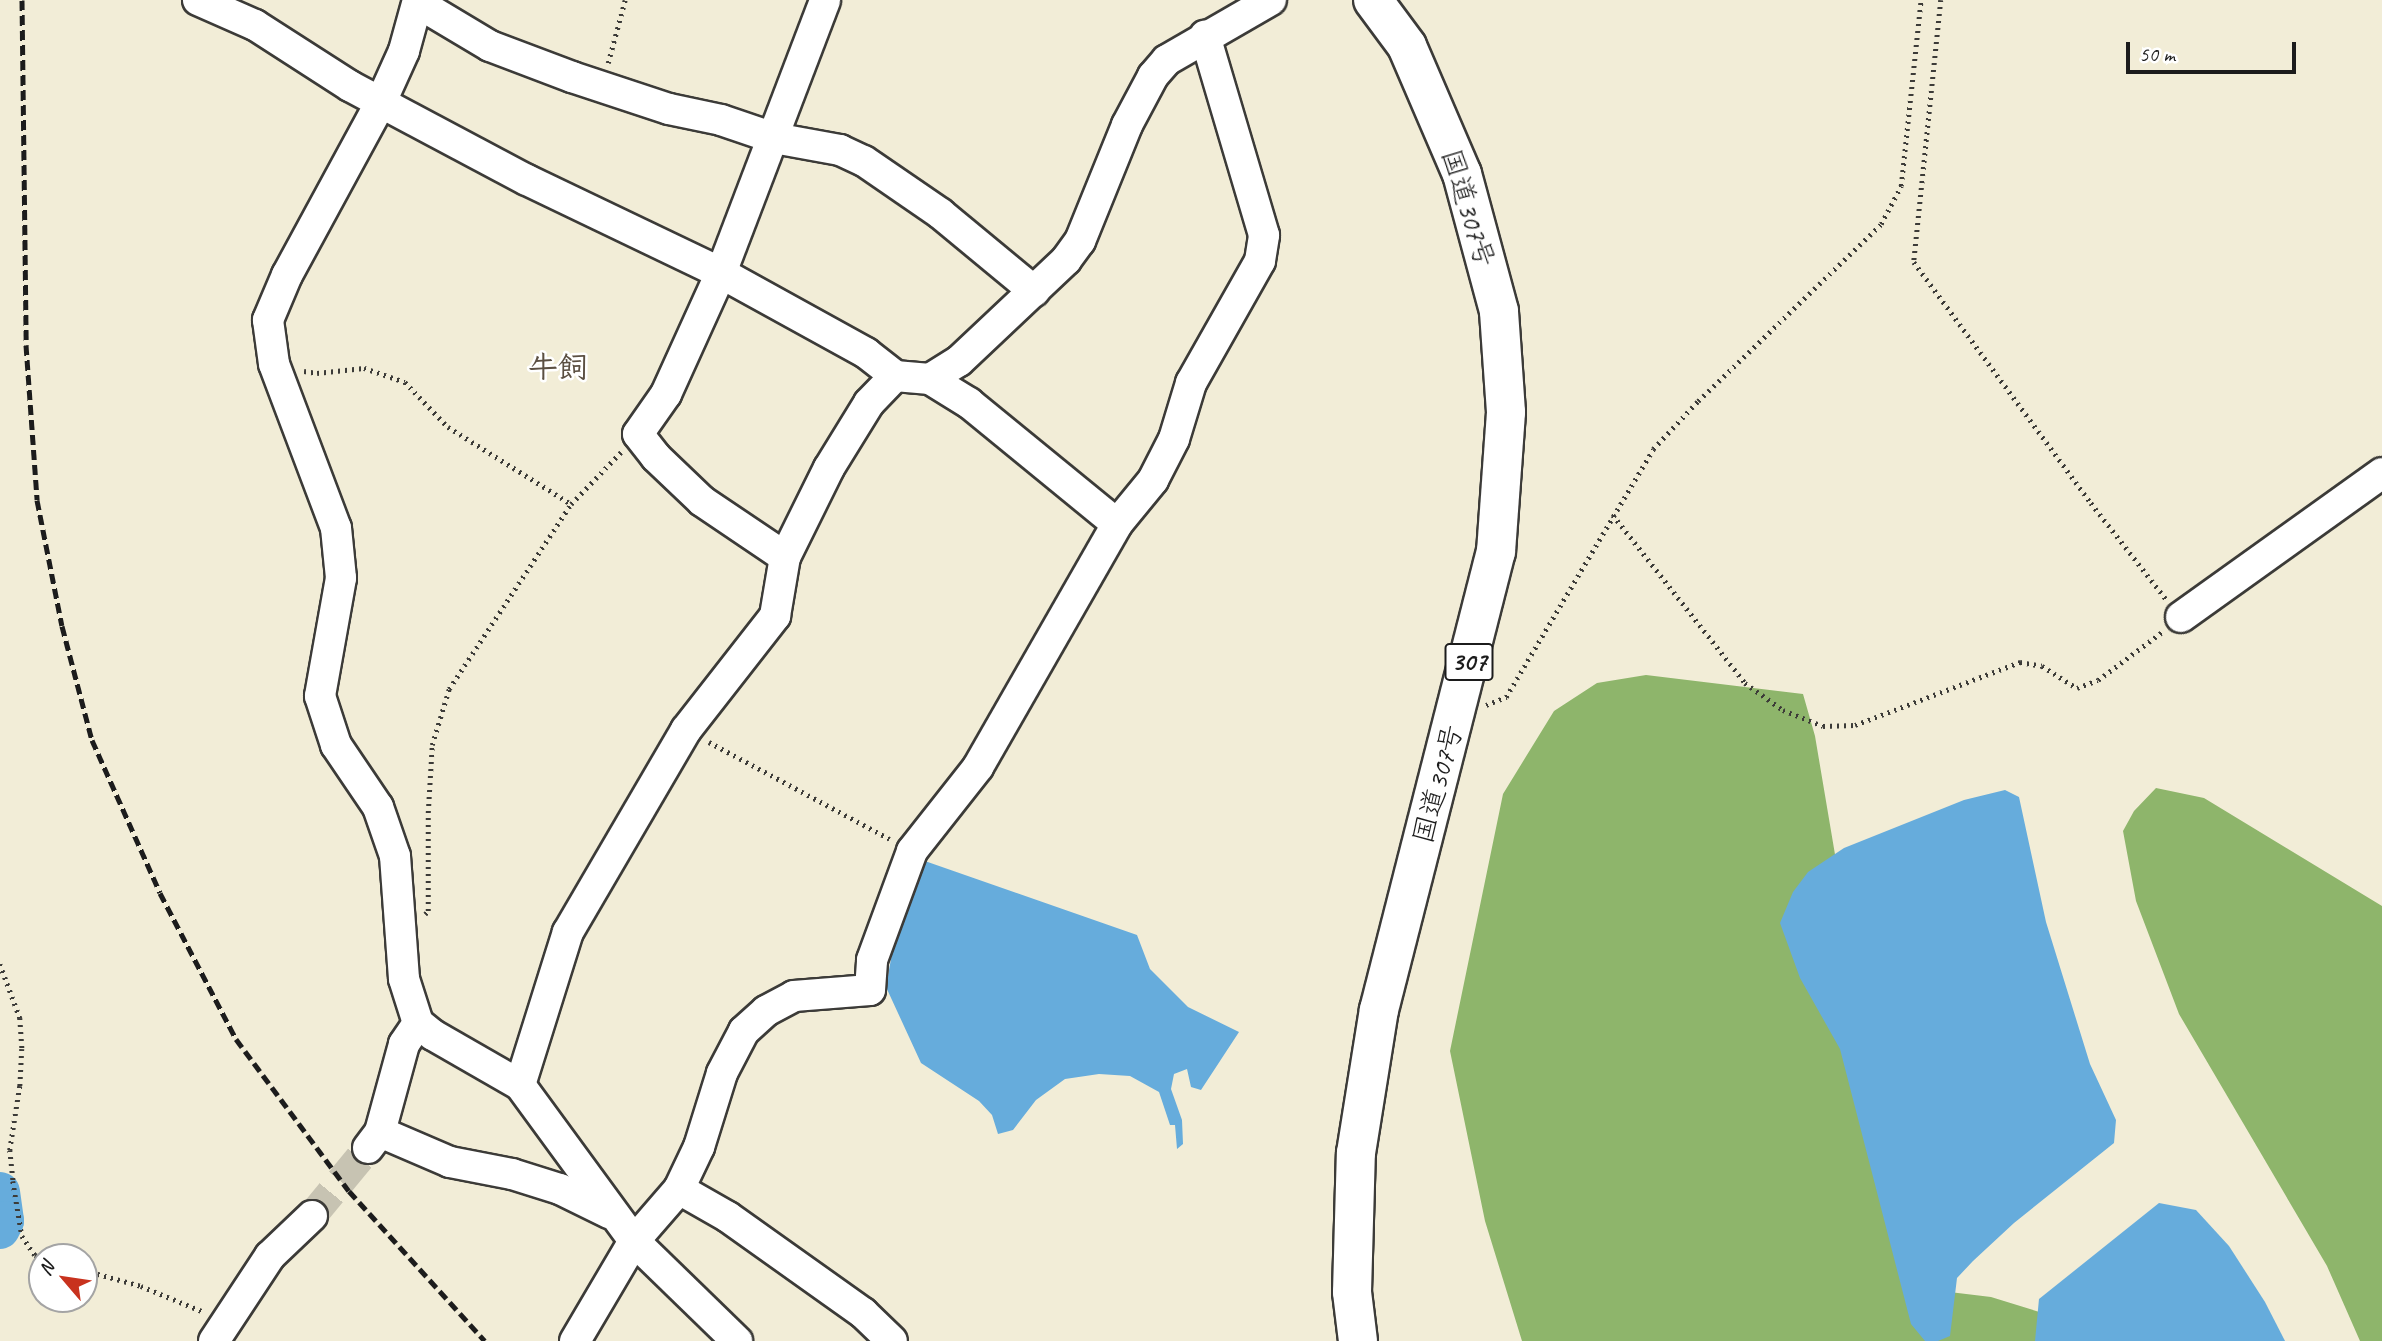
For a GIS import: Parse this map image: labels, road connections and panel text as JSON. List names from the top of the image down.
{
  "streets": {
    "highway": ["国道307号", "307"]
  },
  "districts": ["牛飼"],
  "scale_bar": "50 m",
  "north": "top left"
}
